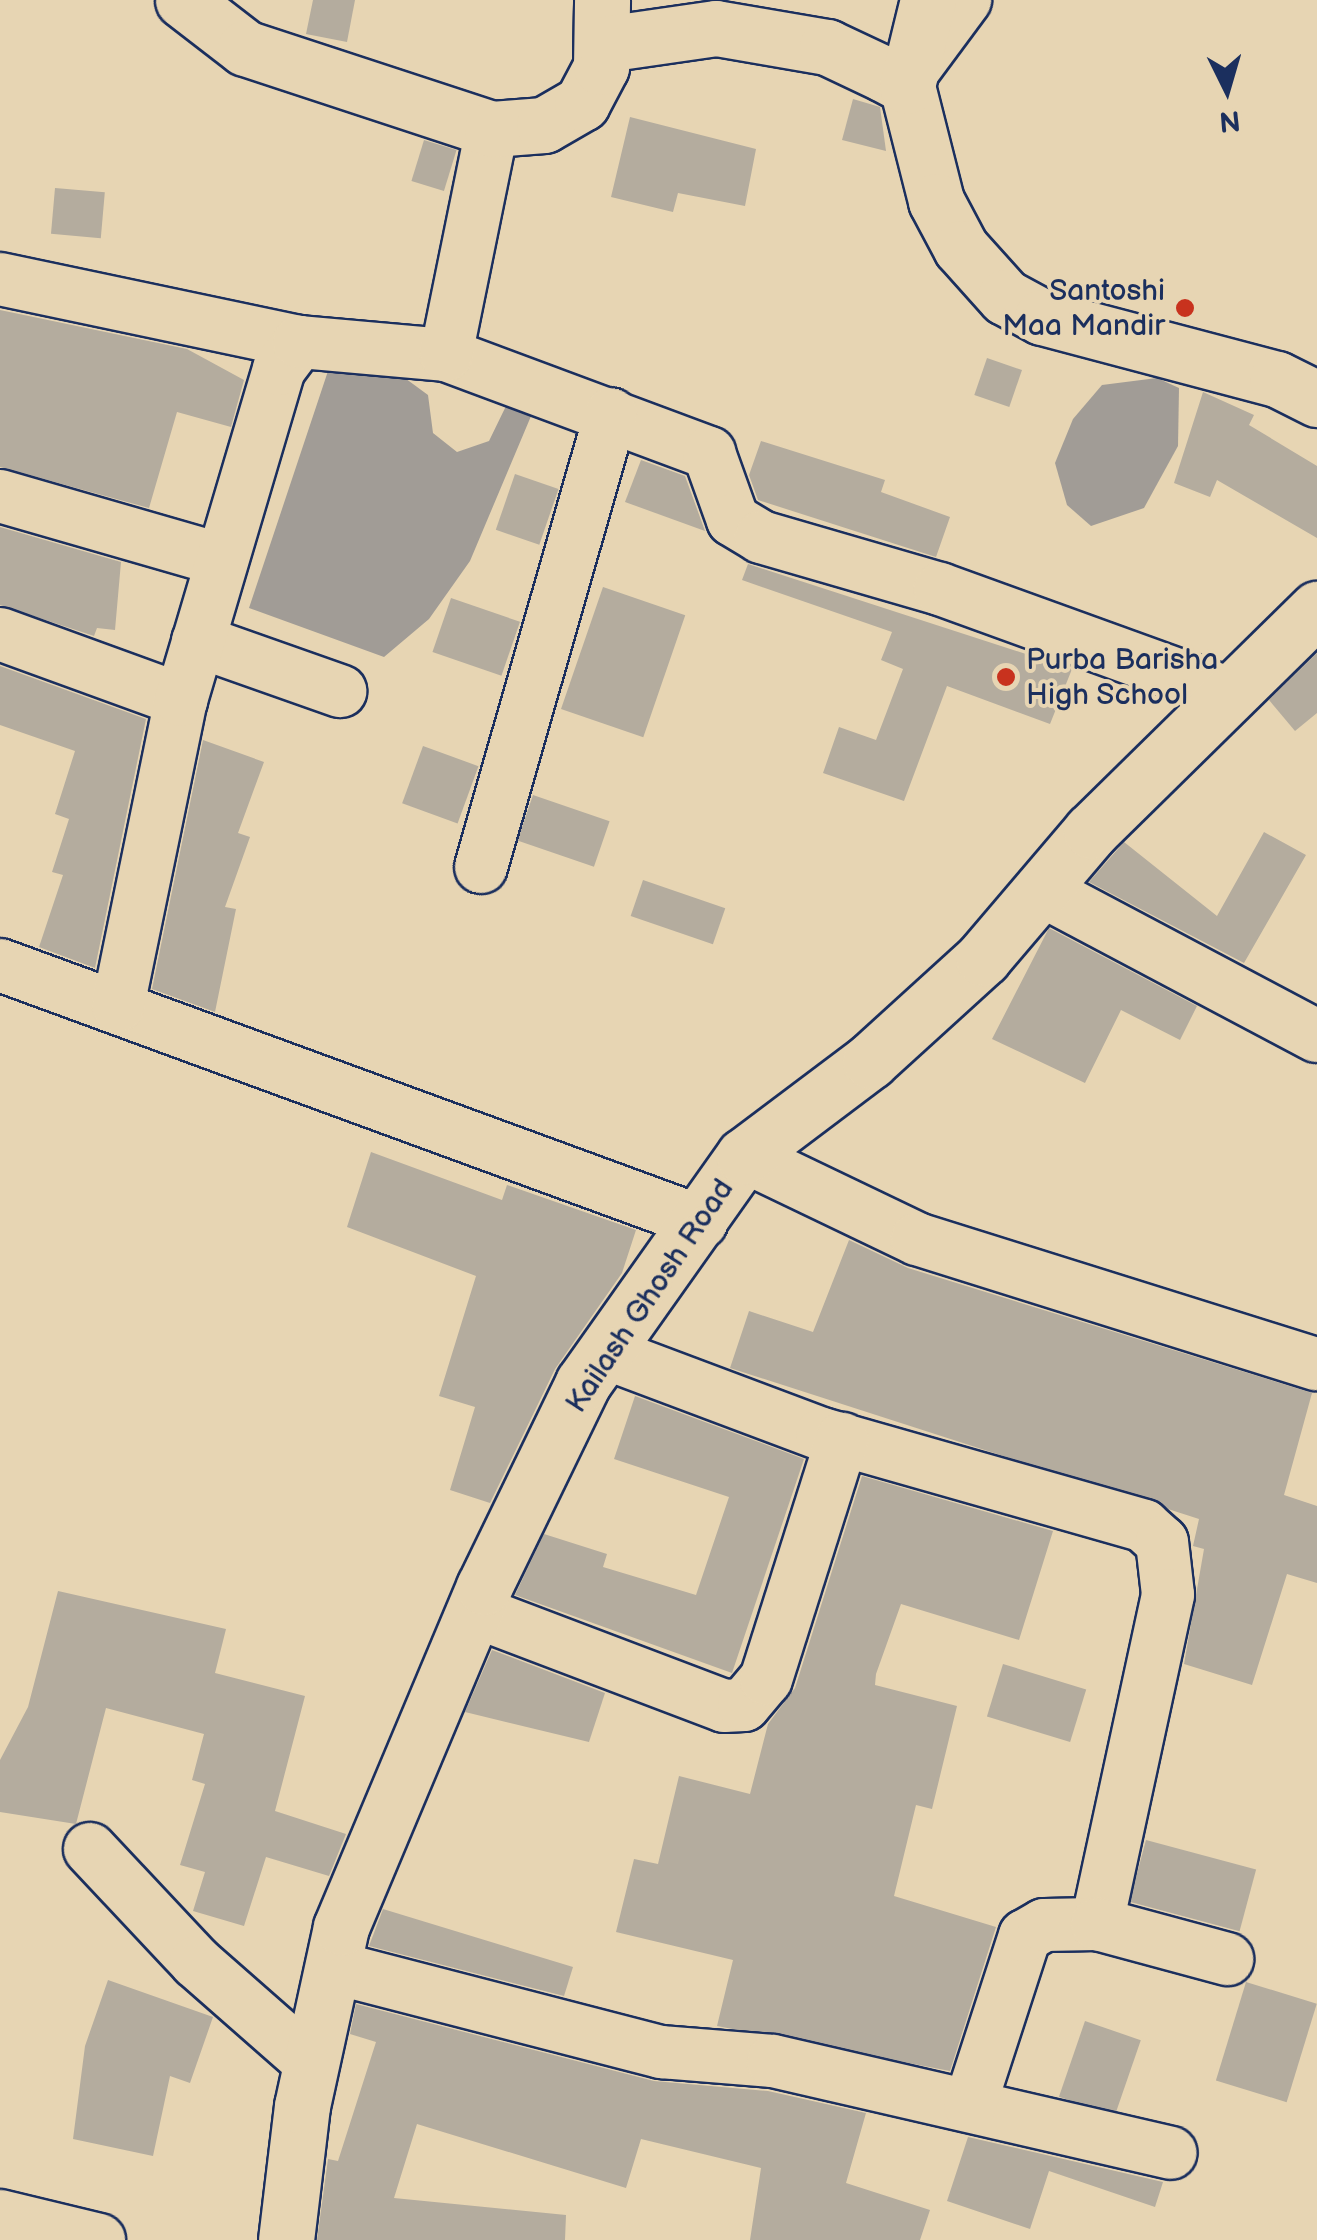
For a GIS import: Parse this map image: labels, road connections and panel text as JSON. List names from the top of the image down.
{
  "streets": {
    "street": ["Kailash Ghosh Road"]
  },
  "places": ["Santoshi Maa Mandir", "Purba Barisha High School"],
  "north": "bottom"
}
